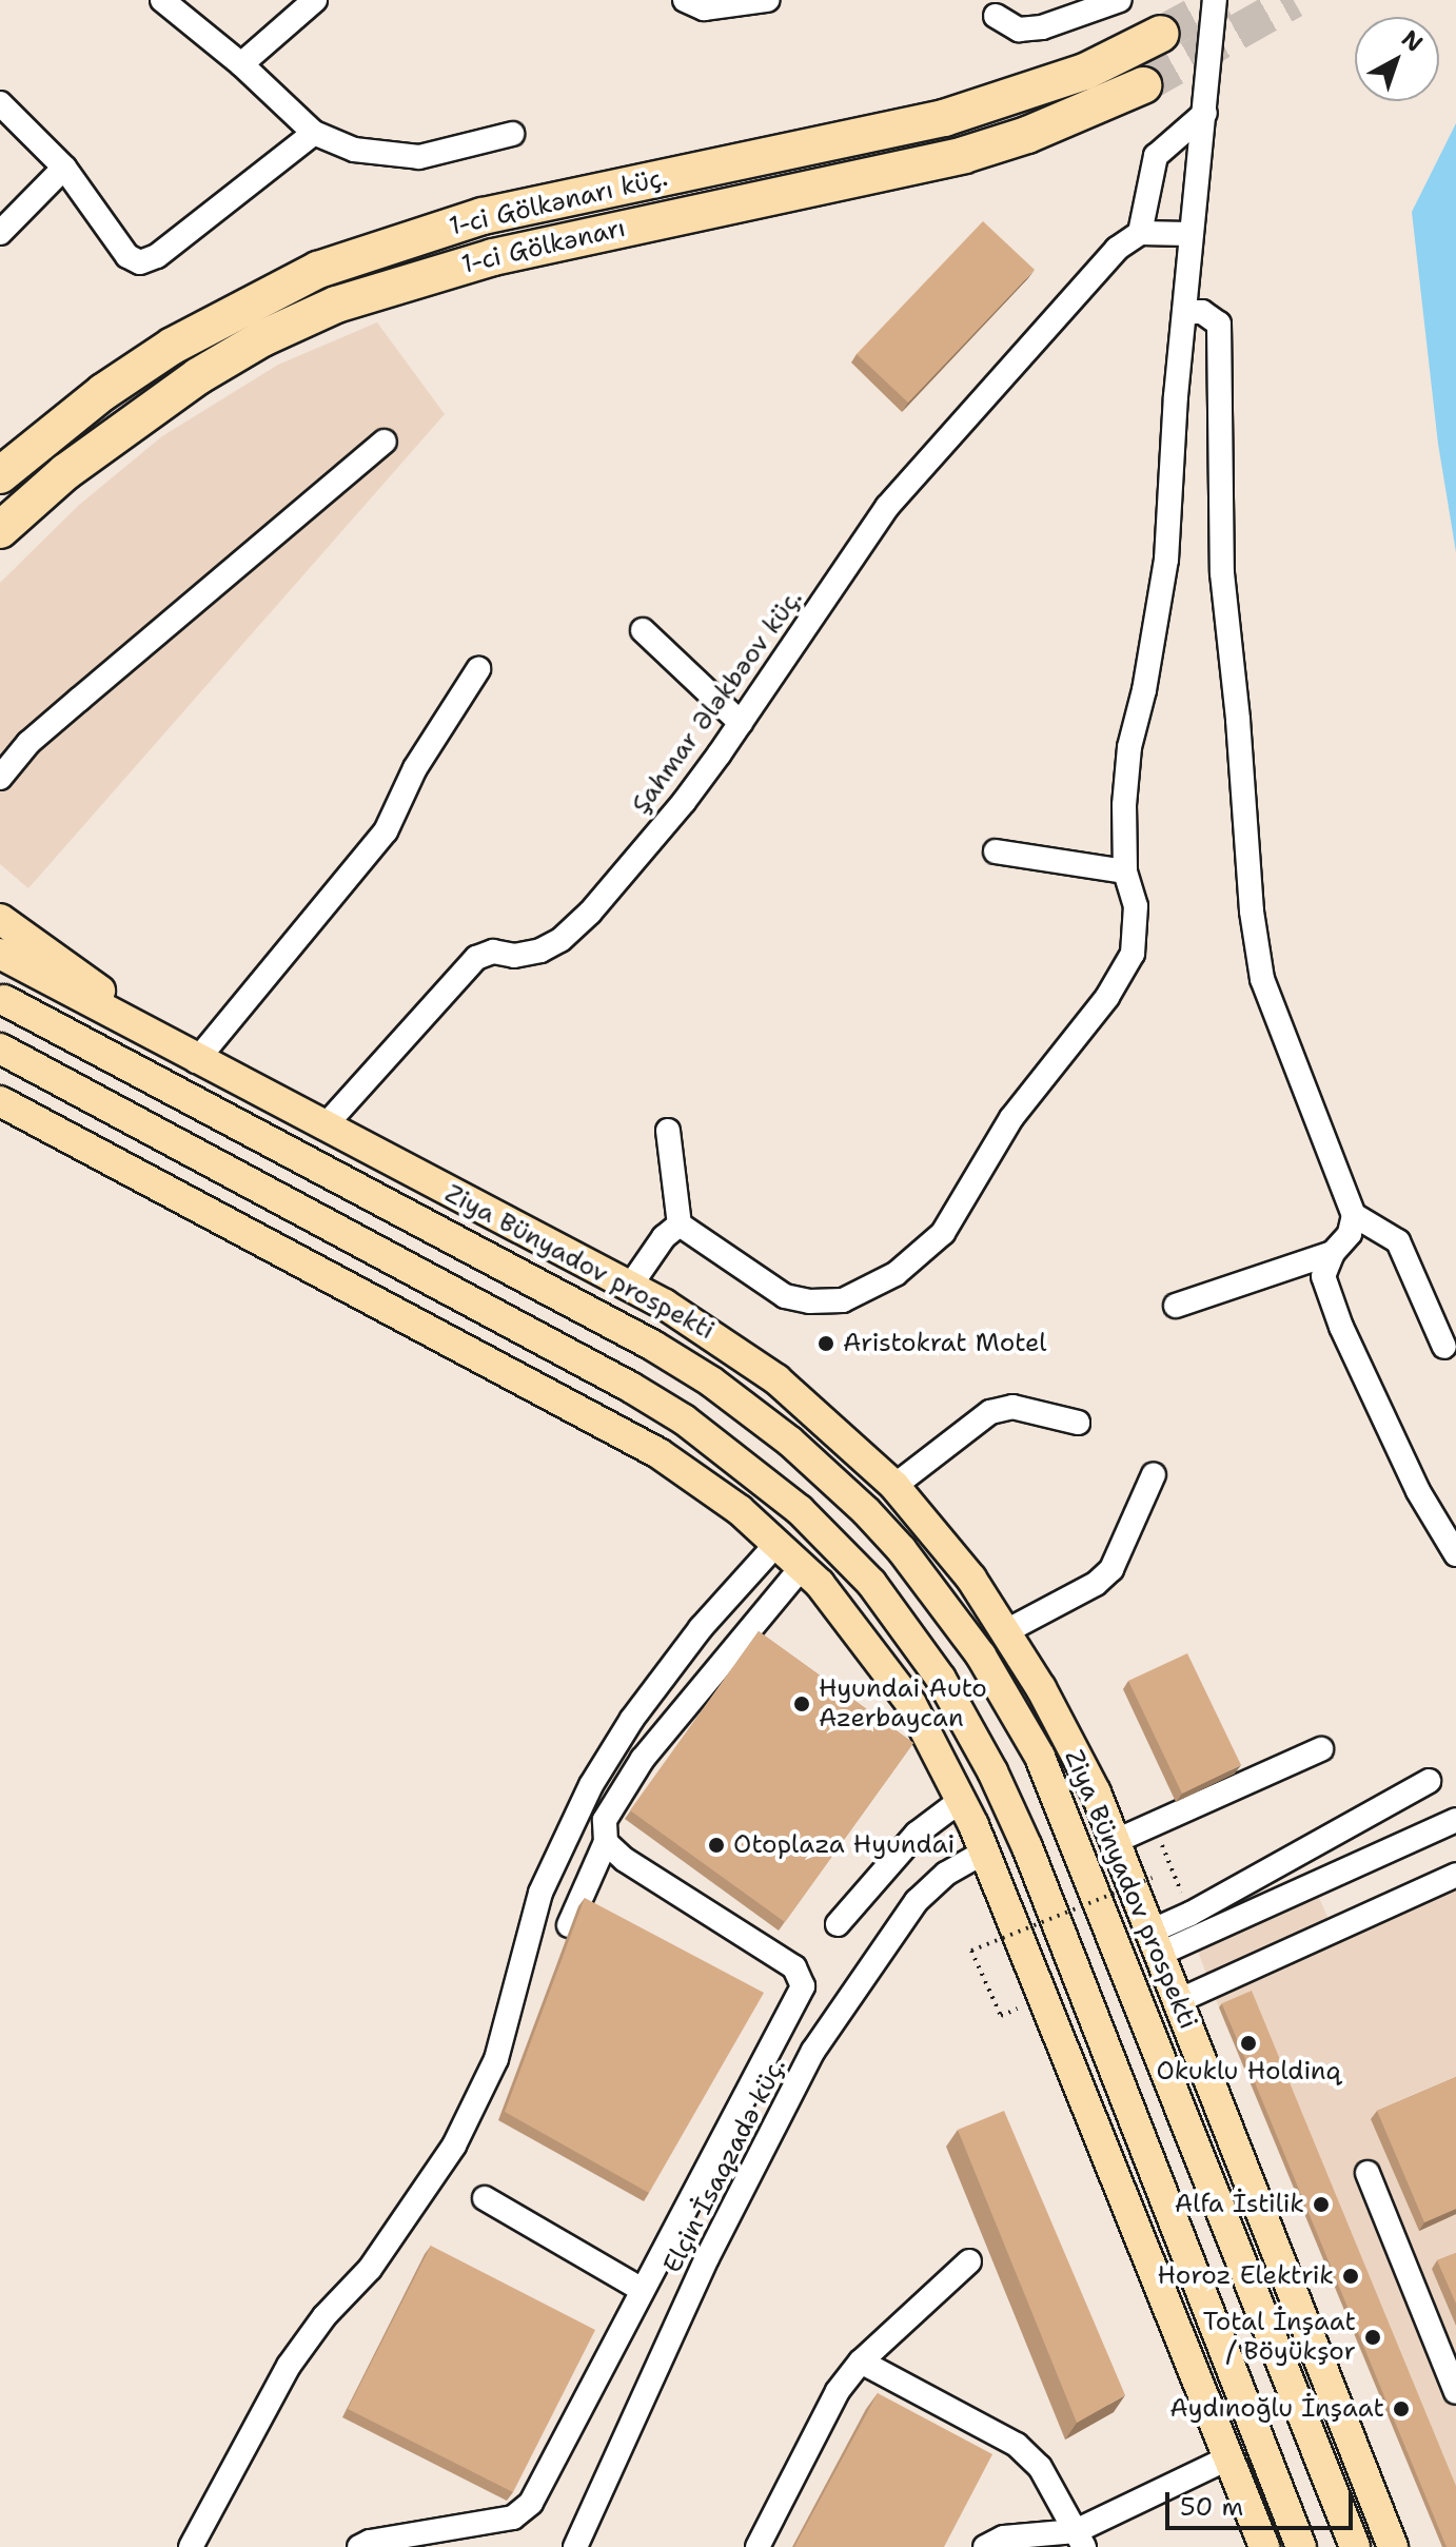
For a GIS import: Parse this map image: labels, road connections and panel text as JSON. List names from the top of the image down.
{
  "streets": {
    "highway": ["1-ci Gölkənarı küç.", "1-ci Gölkənarı"],
    "main road": ["Ziya Bünyadov prospekti"],
    "street": ["Şahmar Ələkbəov küç.", "Elçin İsaqzadə küç."]
  },
  "crossings": [
    ["Şahmar Ələkbəov küç.", "Ziya Bünyadov prospekti"]
  ],
  "places": [
    "Aristokrat Motel",
    "Hyundai Auto Azerbaycan",
    "Otoplaza Hyundai",
    "Okuklu Holdinq",
    "Alfa İstilik",
    "Horoz Elektrik",
    "Total İnşaat / Böyükşor",
    "Aydınoğlu İnşaat"
  ],
  "scale_bar": "50 m",
  "north": "top right"
}
